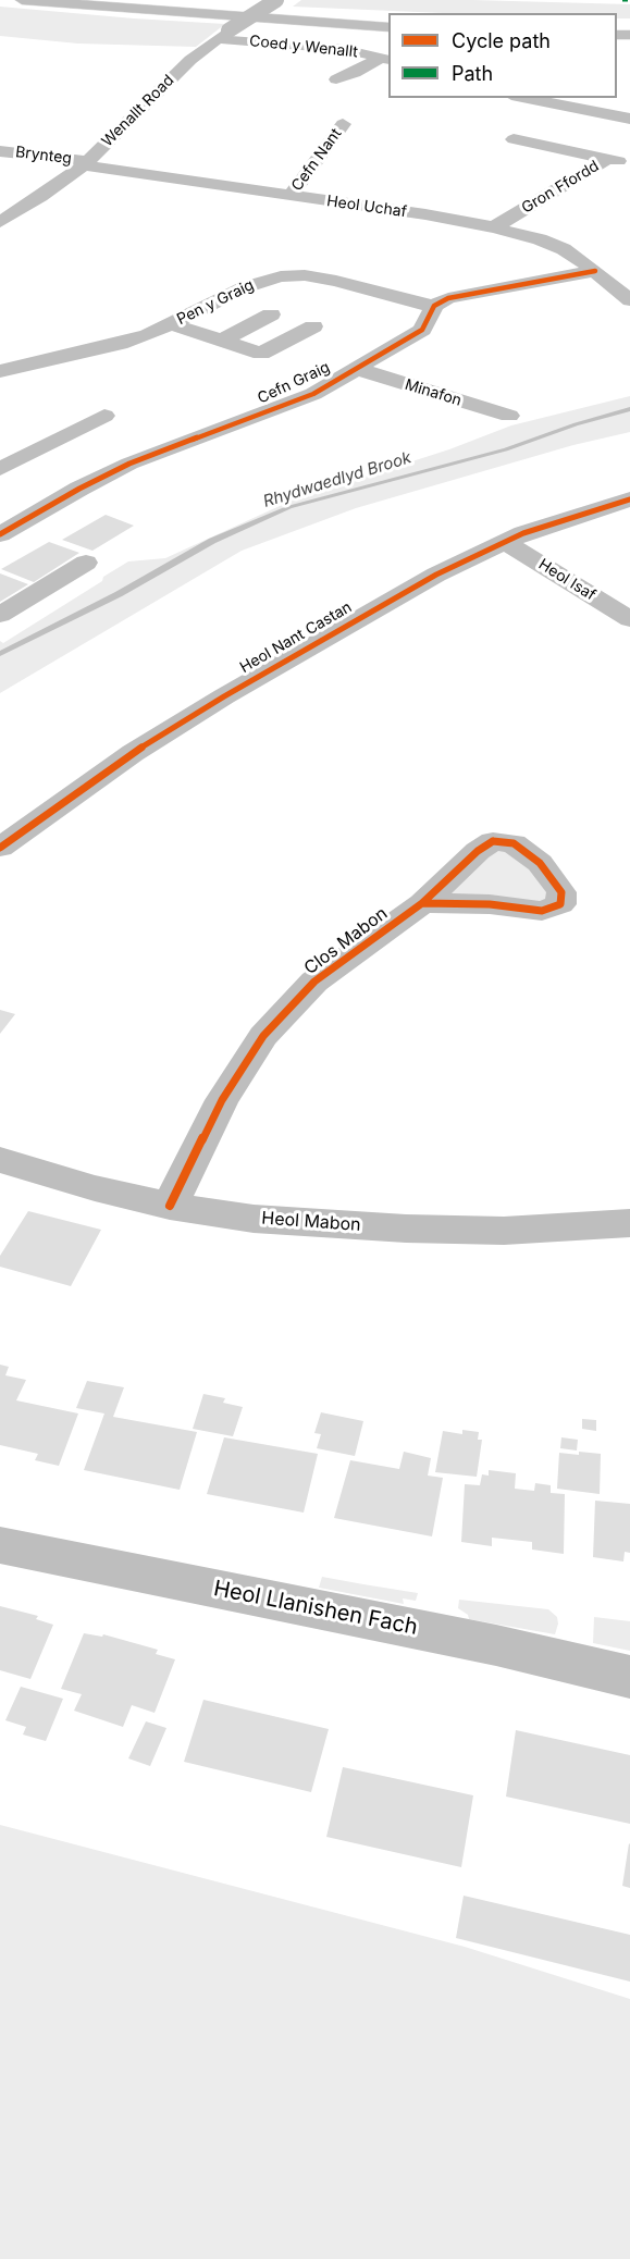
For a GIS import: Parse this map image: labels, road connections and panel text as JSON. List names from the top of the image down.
{
  "streets": {
    "main road": [
      "Coed y Wenallt",
      "Wenallt Road",
      "Brynteg",
      "Cefn Nant",
      "Gron Ffordd",
      "Heol Uchaf",
      "Pen y Graig",
      "Cefn Graig",
      "Minafon",
      "Heol Isaf",
      "Heol Nant Castan",
      "Clos Mabon",
      "Heol Mabon",
      "Heol Llanishen Fach"
    ]
  },
  "crossings": [
    ["Coed y Wenallt", "Wenallt Road"],
    ["Wenallt Road", "Brynteg"],
    ["Wenallt Road", "Heol Uchaf"],
    ["Brynteg", "Heol Uchaf"],
    ["Cefn Nant", "Heol Uchaf"],
    ["Gron Ffordd", "Heol Uchaf"],
    ["Pen y Graig", "Cefn Graig"],
    ["Cefn Graig", "Minafon"],
    ["Heol Isaf", "Heol Nant Castan"],
    ["Clos Mabon", "Heol Mabon"]
  ],
  "water": ["Rhydwaedlyd Brook"],
  "legend": ["Cycle path", "Path"]
}
